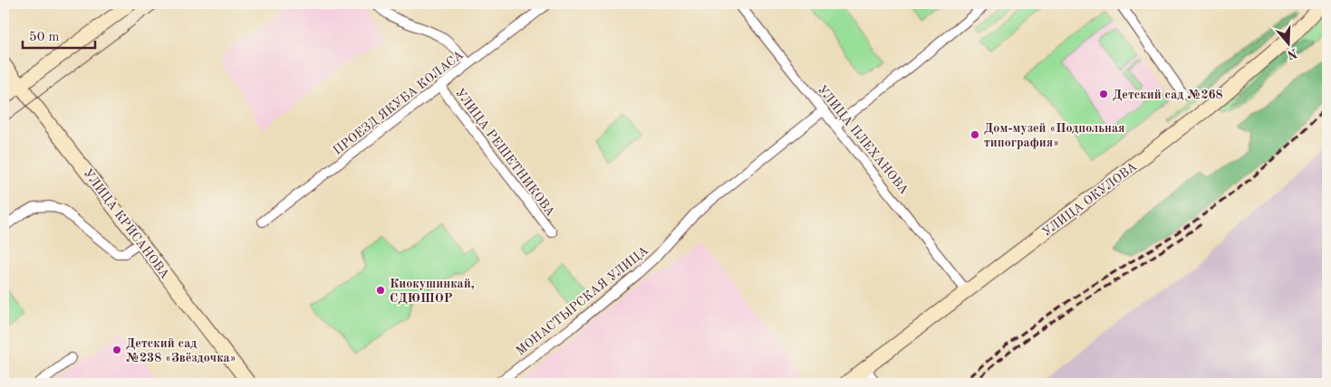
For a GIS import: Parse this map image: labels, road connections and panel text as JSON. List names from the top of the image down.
{
  "streets": {
    "main road": ["УЛИЦА ОКУЛОВА", "УЛИЦА КРИСАНОВА"],
    "street": [
      "ПРОЕЗД ЯКУБА КОЛАСА",
      "УЛИЦА ПЛЕХАНОВА",
      "УЛИЦА РЕШЕТНИКОВА",
      "МОНАСТЫРСКАЯ УЛИЦА"
    ]
  },
  "crossings": [
    ["ПРОЕЗД ЯКУБА КОЛАСА", "УЛИЦА РЕШЕТНИКОВА"],
    ["УЛИЦА ПЛЕХАНОВА", "УЛИЦА ОКУЛОВА"],
    ["УЛИЦА ПЛЕХАНОВА", "МОНАСТЫРСКАЯ УЛИЦА"]
  ],
  "places": [
    "Детский сад №268",
    "Дом-музей «Подпольная типография»",
    "Киокушинкай, СДЮШОР",
    "Детский сад №238 «Звёздочка»"
  ],
  "scale_bar": "50 m",
  "north": "bottom"
}
